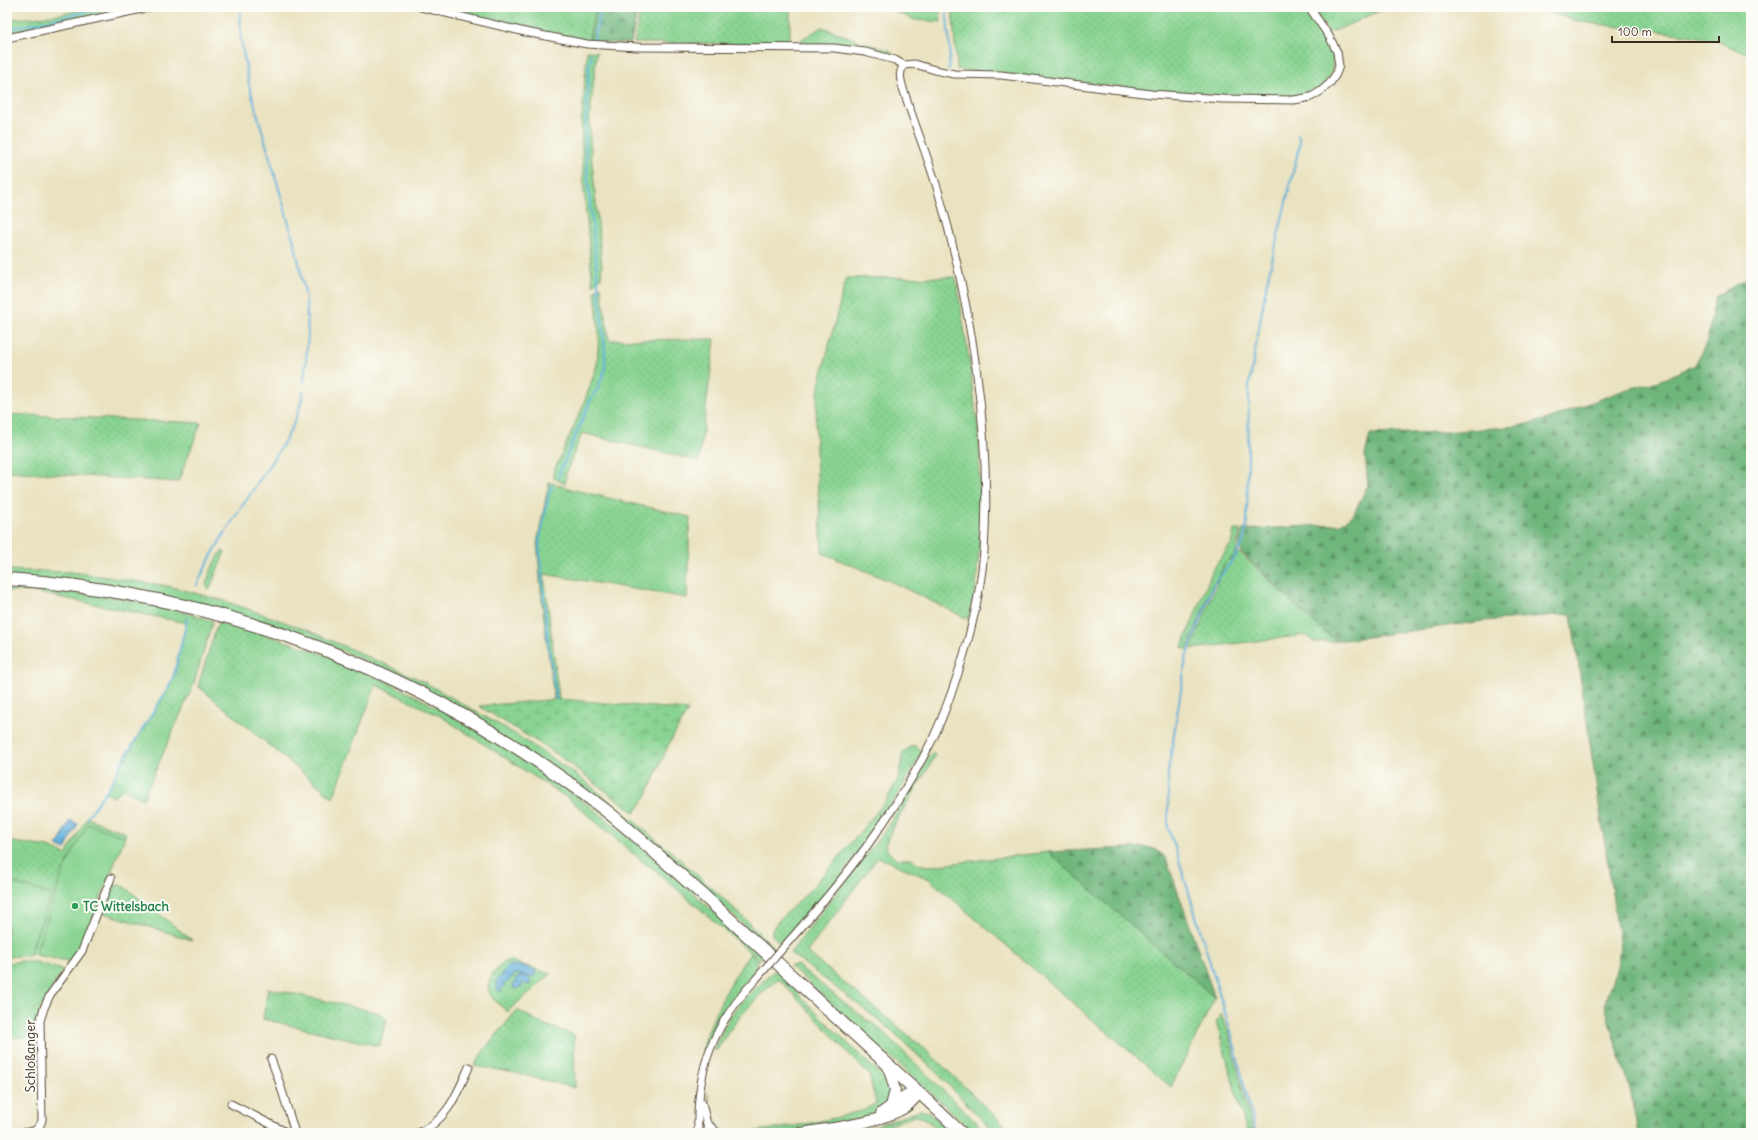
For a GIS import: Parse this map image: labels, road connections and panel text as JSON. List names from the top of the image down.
{
  "streets": {
    "street": ["Schloßanger"]
  },
  "places": ["TC Wittelsbach"],
  "scale_bar": "100 m"
}
